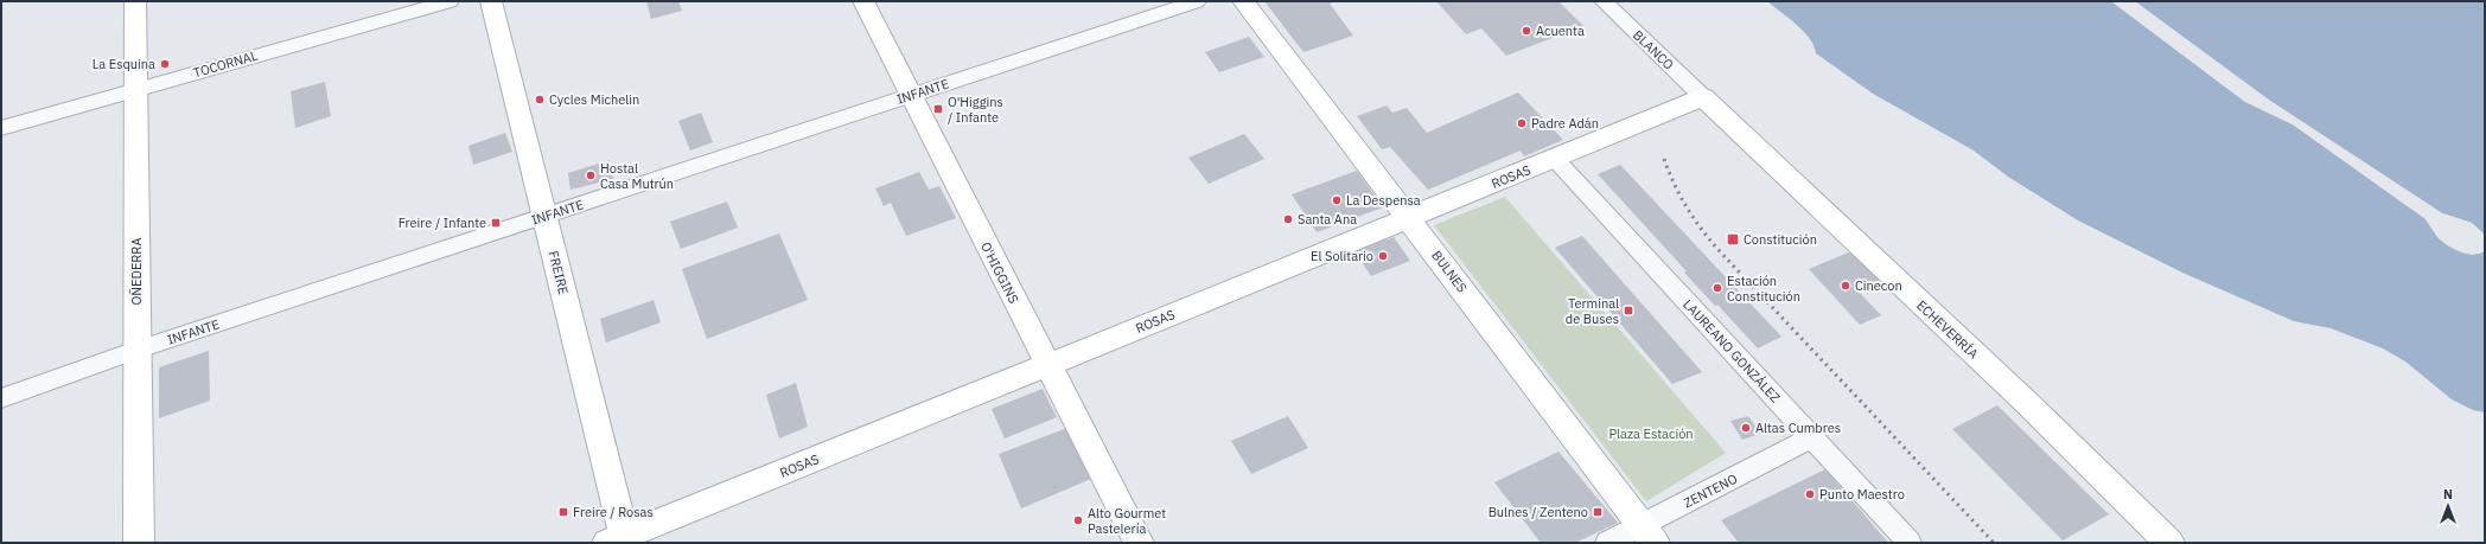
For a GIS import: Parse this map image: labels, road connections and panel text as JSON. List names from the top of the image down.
{
  "streets": {
    "main road": [
      "ROSAS",
      "OÑEDERRA",
      "BULNES",
      "FREIRE",
      "O'HIGGINS",
      "ECHEVERRÍA"
    ],
    "street": [
      "BLANCO",
      "TOCORNAL",
      "INFANTE",
      "LAUREANO GONZÁLEZ",
      "ZENTENO"
    ]
  },
  "crossings": [
    ["BLANCO", "ROSAS"],
    ["BLANCO", "ECHEVERRÍA"],
    ["TOCORNAL", "OÑEDERRA"],
    ["INFANTE", "OÑEDERRA"],
    ["INFANTE", "FREIRE"],
    ["INFANTE", "O'HIGGINS"],
    ["ROSAS", "BULNES"],
    ["ROSAS", "FREIRE"],
    ["ROSAS", "O'HIGGINS"],
    ["ROSAS", "ECHEVERRÍA"],
    ["ROSAS", "LAUREANO GONZÁLEZ"],
    ["BULNES", "ZENTENO"],
    ["LAUREANO GONZÁLEZ", "ZENTENO"]
  ],
  "parks": ["Plaza Estación"],
  "places": {
    "other": [
      "Acuenta",
      "La Esquina",
      "Cycles Michelin",
      "Padre Adán",
      "Hostal Casa Mutrún",
      "La Despensa",
      "Santa Ana",
      "El Solitario",
      "Cinecon",
      "Estación Constitución",
      "Altas Cumbres",
      "Punto Maestro",
      "Alto Gourmet Pastelería"
    ],
    "transit": [
      "O'Higgins / Infante",
      "Freire / Infante",
      "Constitución",
      "Terminal de Buses",
      "Freire / Rosas",
      "Bulnes / Zenteno"
    ]
  },
  "north": "top"
}
